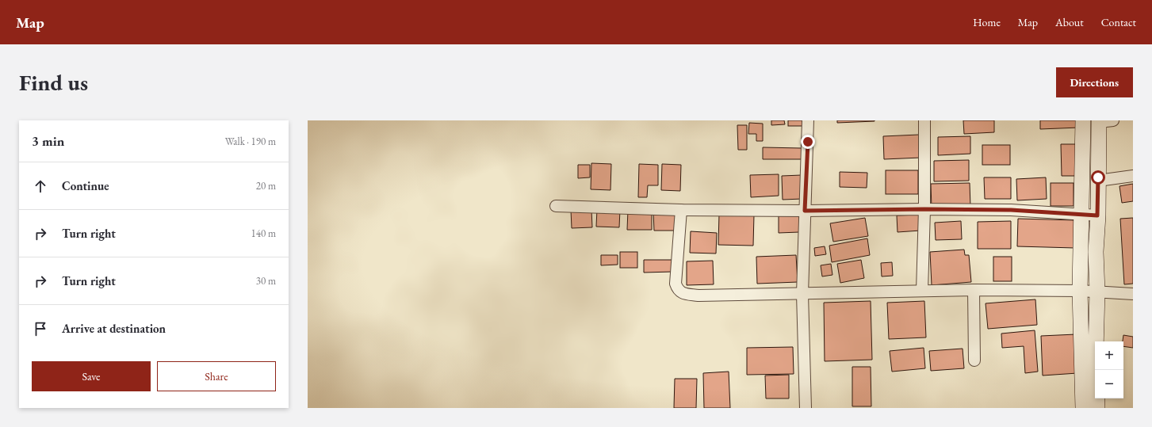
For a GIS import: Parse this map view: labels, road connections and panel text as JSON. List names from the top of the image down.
{
  "page": {
    "header": "Map",
    "nav": [
      "Home",
      "Map",
      "About",
      "Contact"
    ],
    "buttons": [
      "Directions",
      ["Save", "Share"]
    ],
    "title": "Find us",
    "heading": ["3 min", "Walk · 190 m"],
    "list": [
      ["Continue", "20 m"],
      ["Turn right", "140 m"],
      ["Turn right", "30 m"],
      "Arrive at destination"
    ],
    "map_buttons": ["+", "−"]
  }
}
